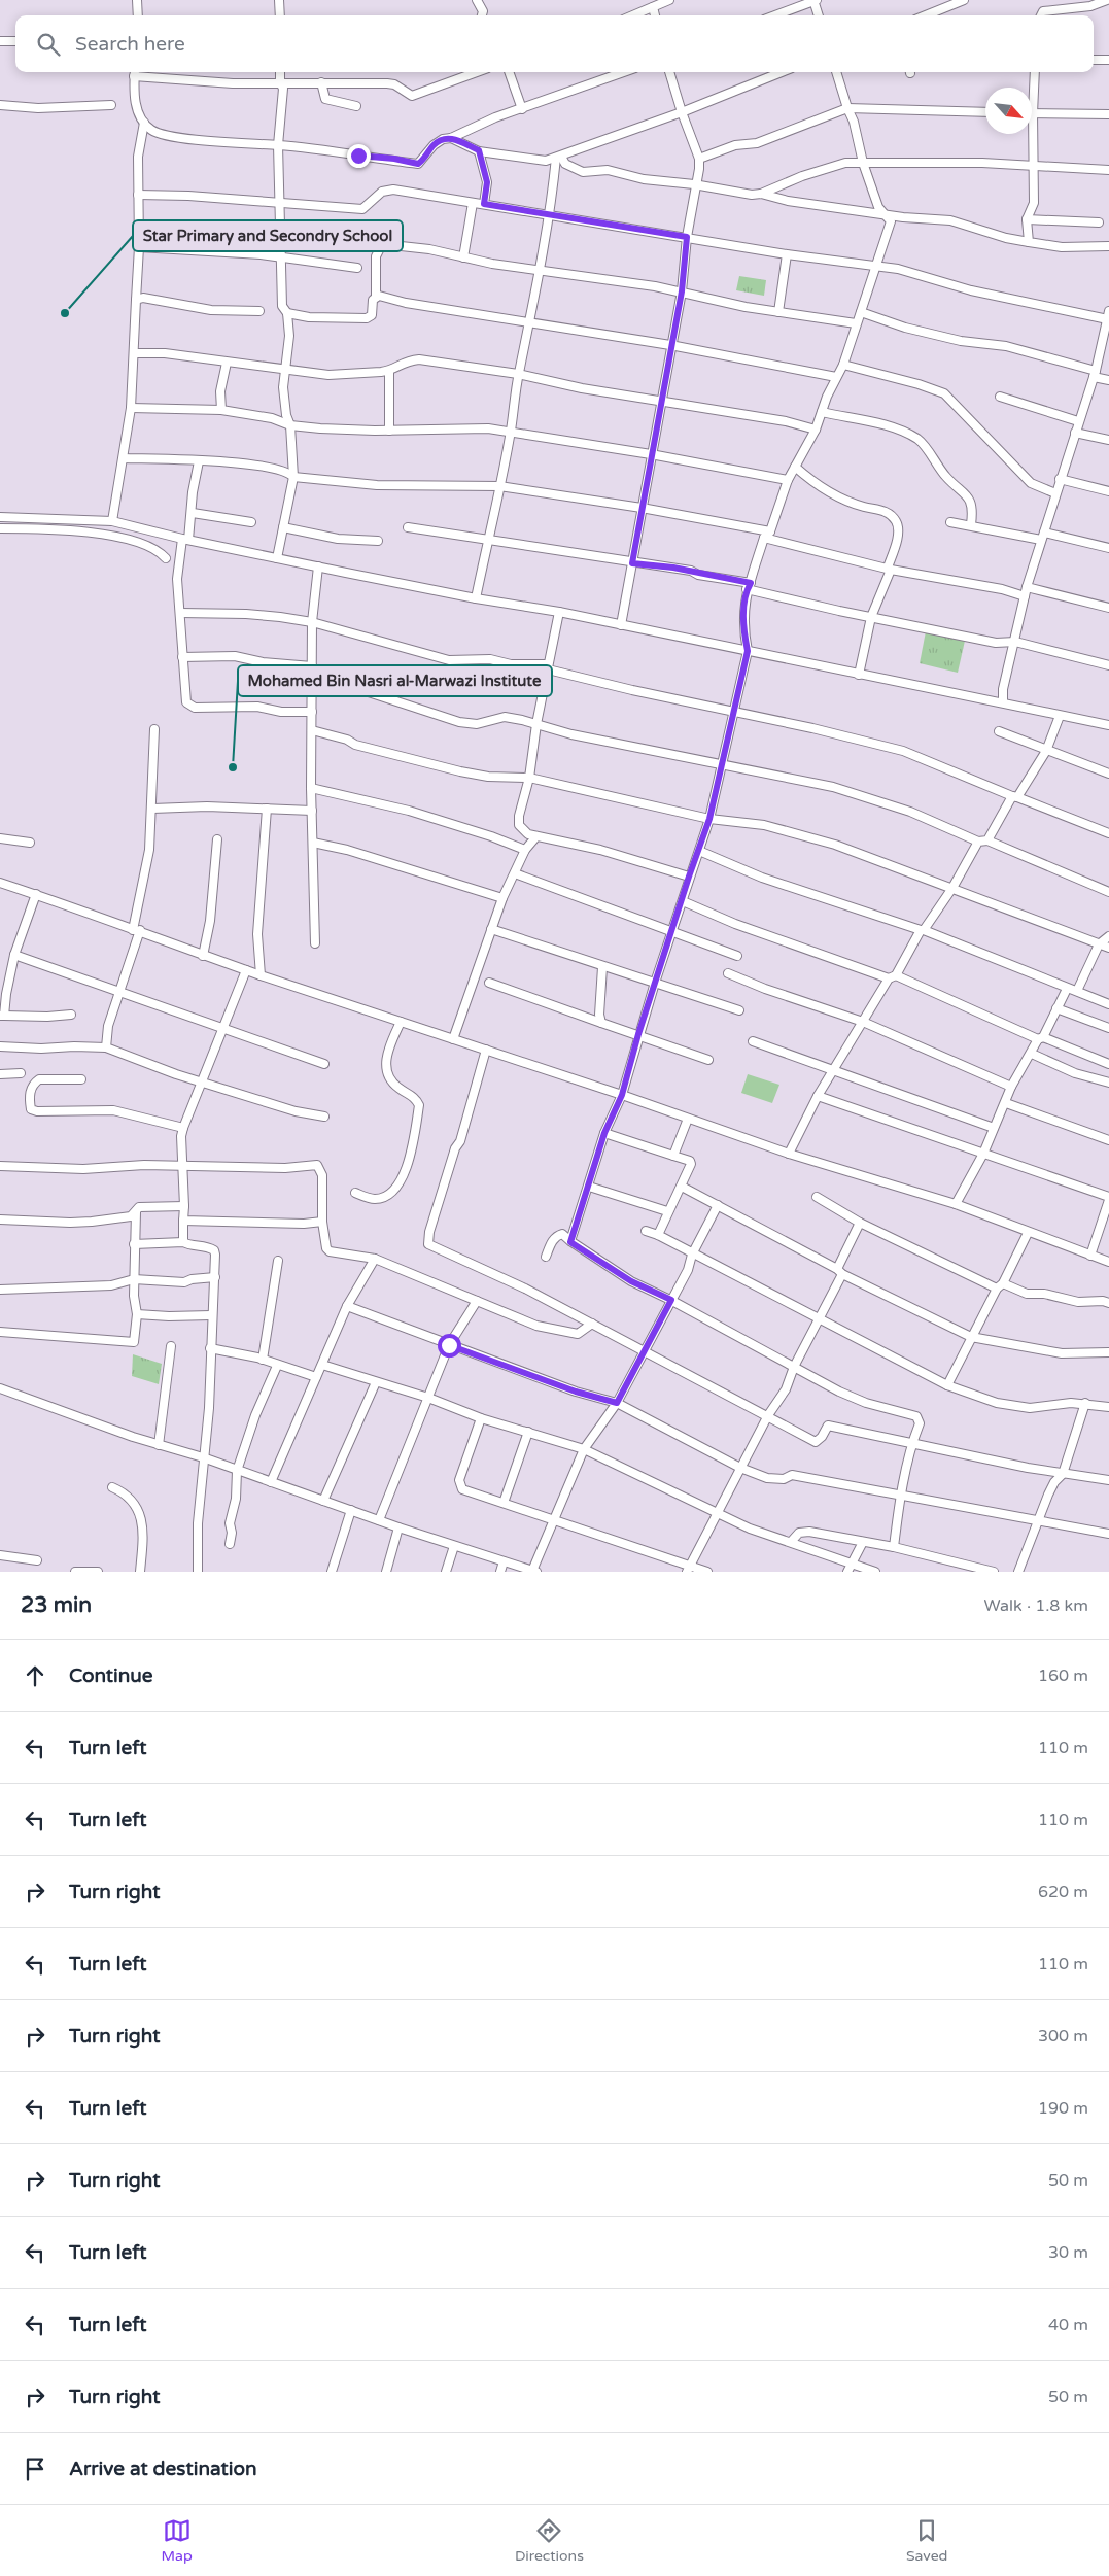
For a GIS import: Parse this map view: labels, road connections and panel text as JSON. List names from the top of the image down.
{
  "places": ["Star Primary and Secondry School", "Mohamed Bin Nasri al-Marwazi Institute"],
  "north": "bottom right",
  "page": {
    "search": "Search here",
    "heading": ["23 min", "Walk · 1.8 km"],
    "list": [
      ["Continue", "160 m"],
      ["Turn left", "110 m"],
      ["Turn left", "110 m"],
      ["Turn right", "620 m"],
      ["Turn left", "110 m"],
      ["Turn right", "300 m"],
      ["Turn left", "190 m"],
      ["Turn right", "50 m"],
      ["Turn left", "30 m"],
      ["Turn left", "40 m"],
      ["Turn right", "50 m"],
      "Arrive at destination"
    ],
    "nav": ["Map", "Directions", "Saved"]
  }
}
